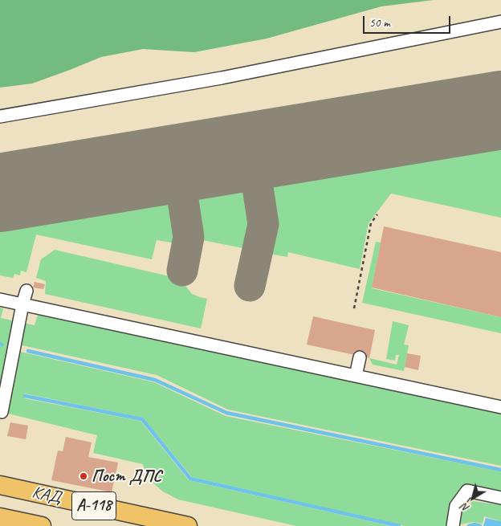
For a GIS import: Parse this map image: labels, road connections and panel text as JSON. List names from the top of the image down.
{
  "streets": {
    "highway": ["КАД", "А-118"]
  },
  "places": ["Пост ДПС"],
  "scale_bar": "50 m",
  "north": "bottom left"
}
